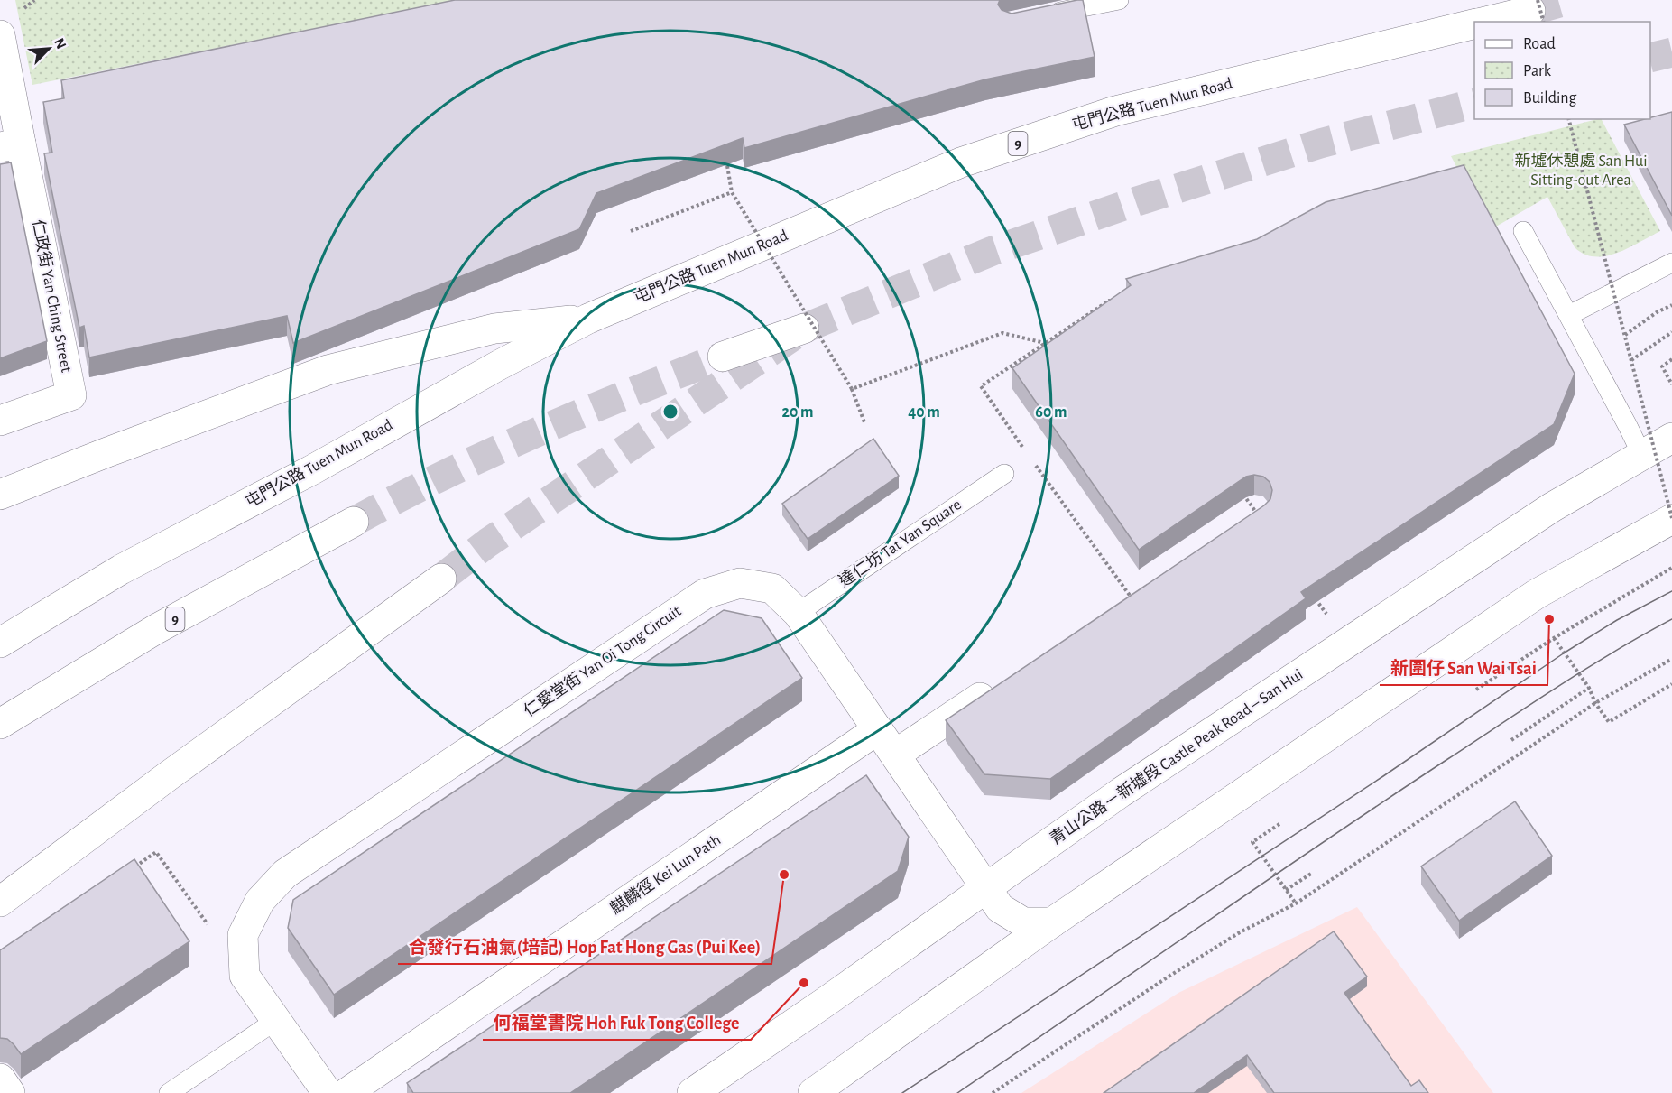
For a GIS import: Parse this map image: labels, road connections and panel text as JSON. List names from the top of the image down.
{
  "streets": {
    "main road": [
      "屯門公路 Tuen Mun Road",
      "9",
      "仁政街 Yan Ching Street",
      "仁愛堂街 Yan Oi Tong Circuit",
      "青山公路－新墟段 Castle Peak Road – San Hui",
      "麒麟徑 Kei Lun Path"
    ],
    "lane": ["達仁坊 Tat Yan Square"]
  },
  "crossings": [
    ["達仁坊 Tat Yan Square", "仁愛堂街 Yan Oi Tong Circuit"],
    ["仁愛堂街 Yan Oi Tong Circuit", "青山公路－新墟段 Castle Peak Road – San Hui"],
    ["仁愛堂街 Yan Oi Tong Circuit", "麒麟徑 Kei Lun Path"]
  ],
  "parks": ["新墟休憩處 San Hui Sitting-out Area"],
  "places": ["新圍仔 San Wai Tsai", "合發行石油氣(培記) Hop Fat Hong Gas (Pui Kee)", "何福堂書院 Hoh Fuk Tong College"],
  "legend": ["Road", "Park", "Building"],
  "north": "top right",
  "rings": ["20 m", "40 m", "60 m"]
}
